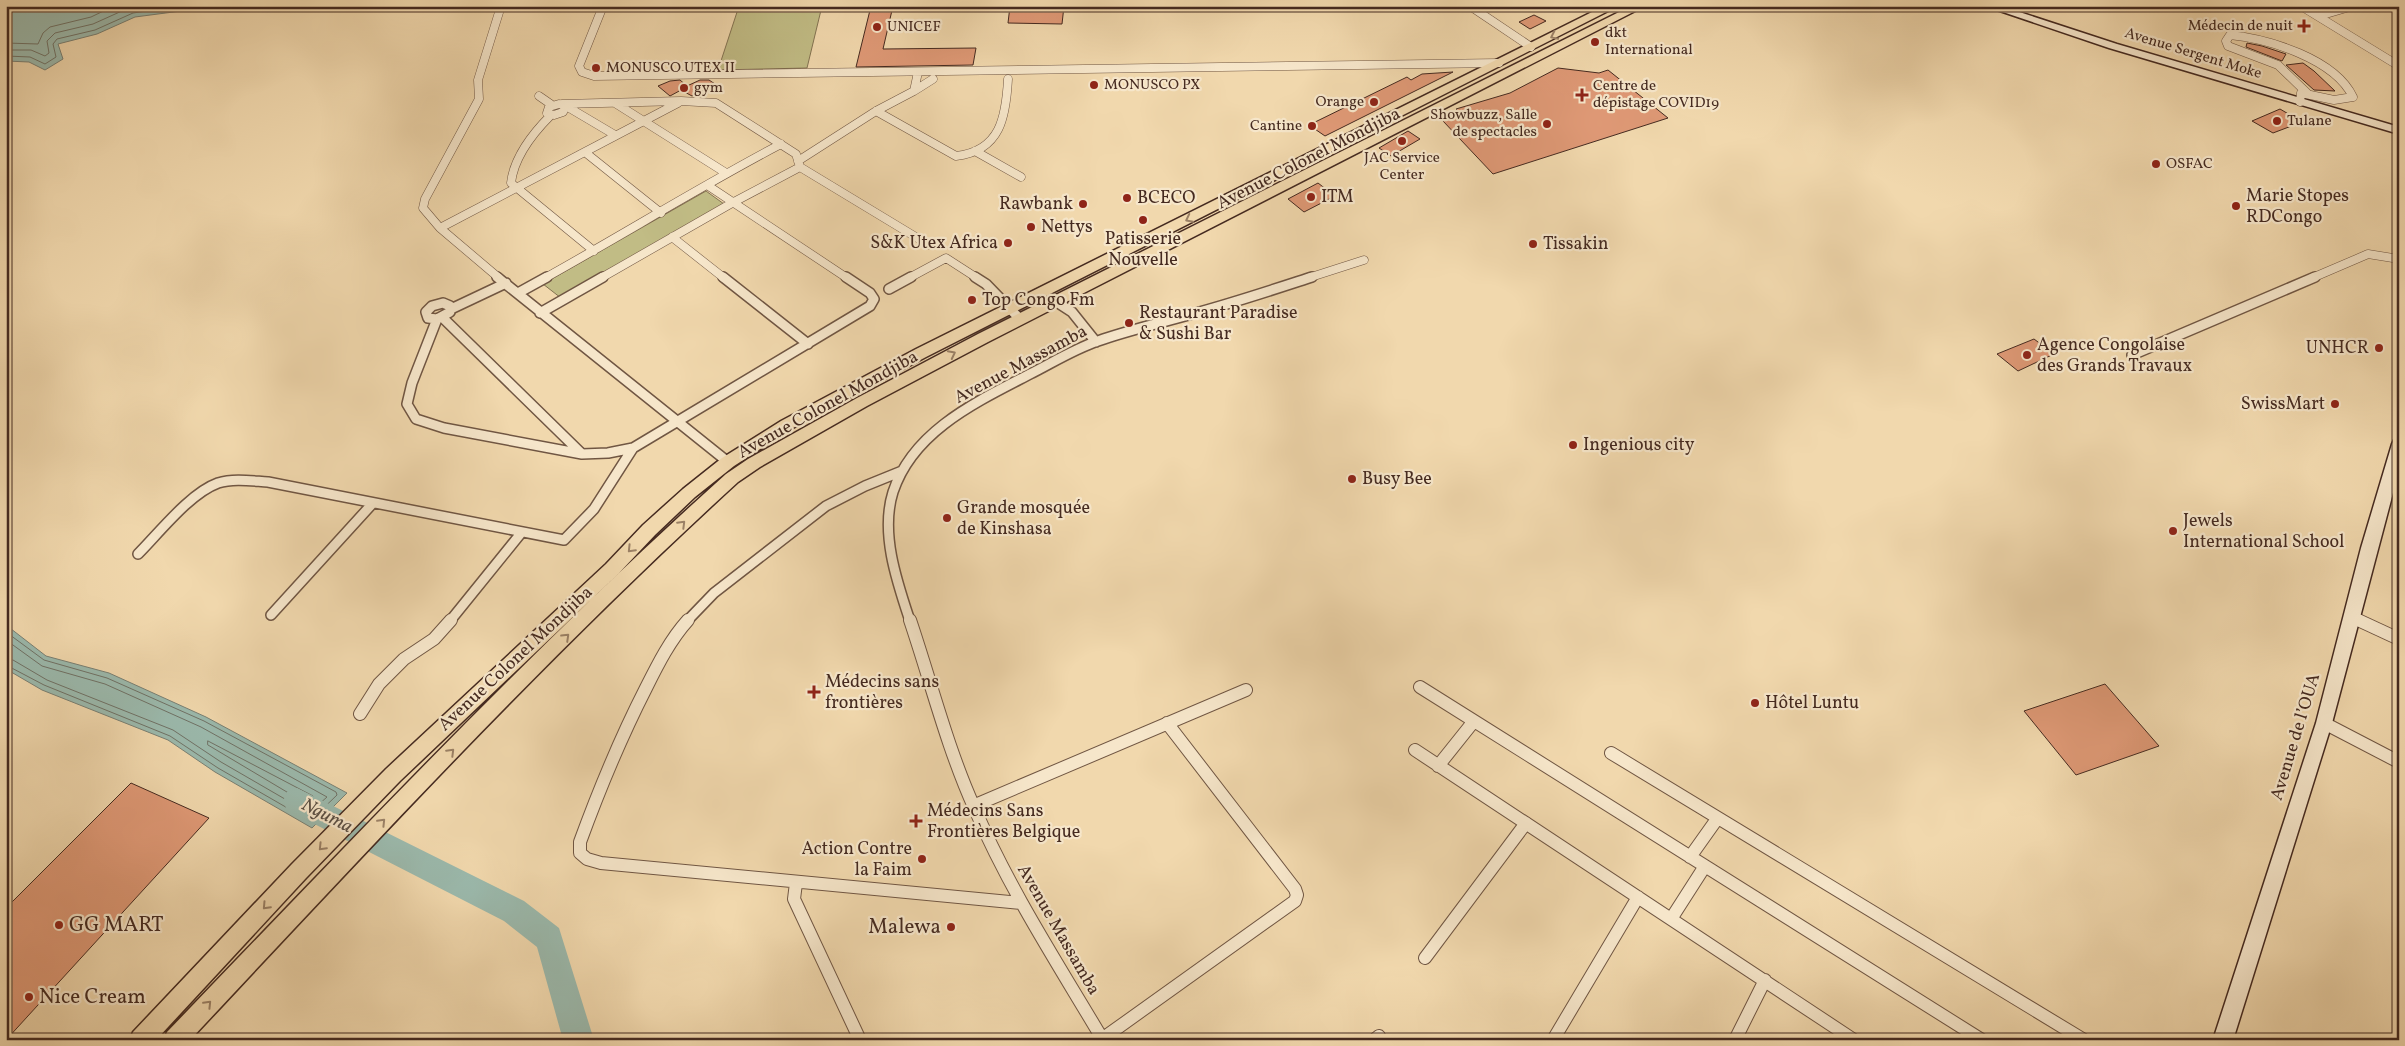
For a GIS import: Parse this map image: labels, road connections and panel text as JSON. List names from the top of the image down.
{
  "streets": {
    "main road": ["Avenue Sergent Moke", "Avenue Colonel Mondjiba", "Avenue de l’OUA"],
    "street": ["Avenue Massamba"]
  },
  "water": ["Nguma"],
  "places": {
    "health": [
      "Médecin de nuit",
      "Centre de dépistage COVID19",
      "Médecins sans frontières",
      "Médecins Sans Frontières Belgique"
    ],
    "other": [
      "UNICEF",
      "dkt International",
      "MONUSCO UTEX II",
      "MONUSCO PX",
      "gym",
      "Orange",
      "Tulane",
      "Showbuzz, Salle de spectacles",
      "Cantine",
      "JAC Service Center",
      "OSFAC",
      "ITM",
      "BCECO",
      "Rawbank",
      "Marie Stopes RDCongo",
      "Patisserie Nouvelle",
      "Nettys",
      "S&K Utex Africa",
      "Tissakin",
      "Top Congo Fm",
      "Restaurant Paradise & Sushi Bar",
      "UNHCR",
      "Agence Congolaise des Grands Travaux",
      "SwissMart",
      "Ingenious city",
      "Busy Bee",
      "Grande mosquée de Kinshasa",
      "Jewels International School",
      "Hôtel Luntu",
      "Action Contre la Faim",
      "GG MART",
      "Malewa",
      "Nice Cream"
    ]
  }
}
